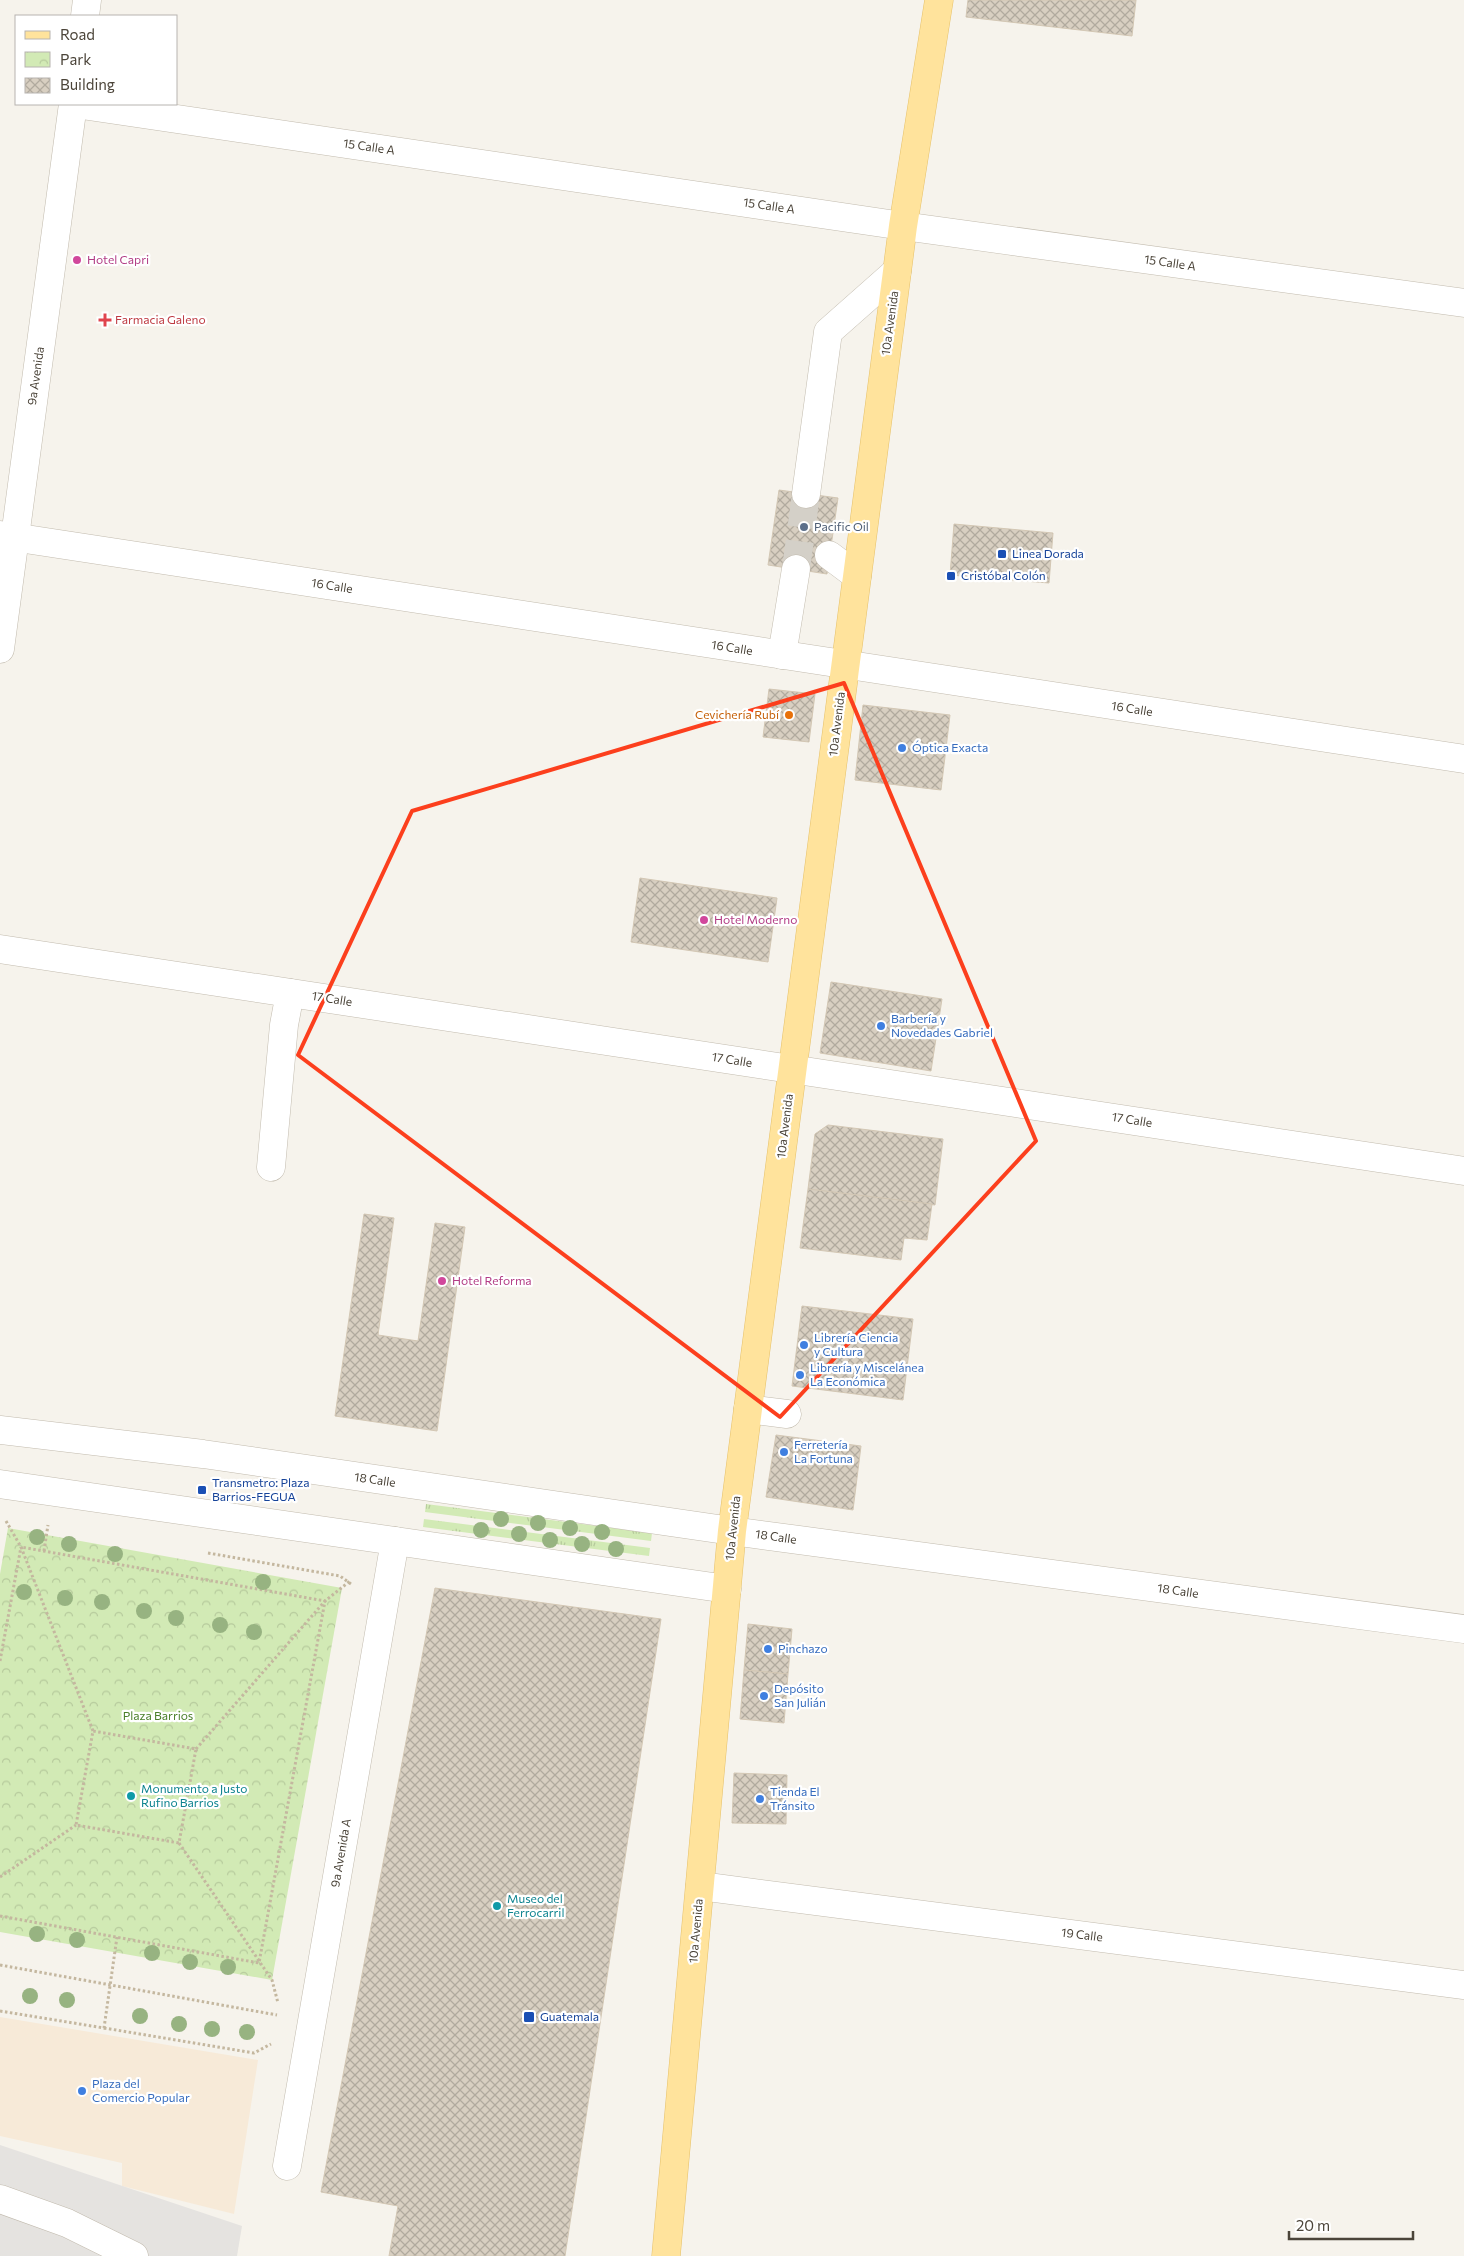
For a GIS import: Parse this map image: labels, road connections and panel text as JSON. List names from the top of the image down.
{
  "streets": {
    "main road": ["10a Avenida"],
    "street": [
      "15 Calle A",
      "9a Avenida",
      "16 Calle",
      "17 Calle",
      "18 Calle",
      "9a Avenida A",
      "19 Calle"
    ]
  },
  "crossings": [
    ["15 Calle A", "10a Avenida"],
    ["10a Avenida", "16 Calle"],
    ["10a Avenida", "17 Calle"],
    ["10a Avenida", "18 Calle"],
    ["10a Avenida", "19 Calle"],
    ["9a Avenida", "16 Calle"]
  ],
  "parks": ["Plaza Barrios"],
  "places": {
    "other": [
      "Hotel Capri",
      "Pacific Oil",
      "Cevichería Rubí",
      "Óptica Exacta",
      "Hotel Moderno",
      "Barbería y Novedades Gabriel",
      "Hotel Reforma",
      "Librería Ciencia y Cultura",
      "Librería y Miscelánea La Económica",
      "Ferretería La Fortuna",
      "Pinchazo",
      "Depósito San Julián",
      "Monumento a Justo Rufino Barrios",
      "Tienda El Tránsito",
      "Museo del Ferrocarril",
      "Plaza del Comercio Popular"
    ],
    "health": ["Farmacia Galeno"],
    "transit": [
      "Linea Dorada",
      "Cristóbal Colón",
      "Transmetro: Plaza Barrios-FEGUA",
      "Guatemala"
    ]
  },
  "legend": ["Road", "Park", "Building"],
  "scale_bar": "20 m"
}
